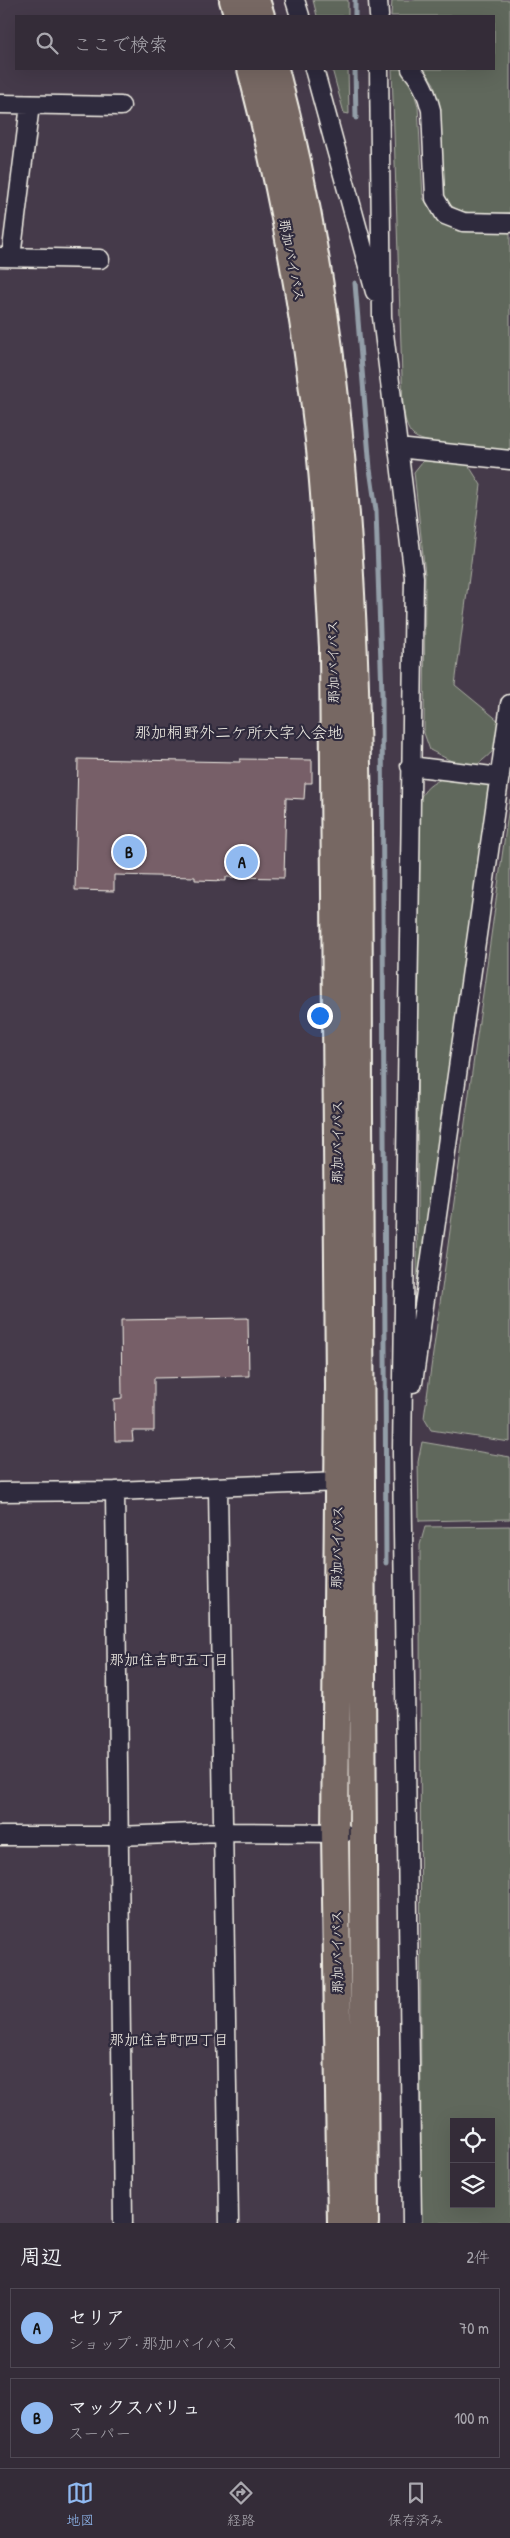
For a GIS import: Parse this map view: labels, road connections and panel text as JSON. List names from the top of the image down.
{
  "streets": {
    "highway": ["那加バイパス"]
  },
  "districts": ["那加桐野外二ケ所大字入会地", "那加住吉町五丁目", "那加住吉町四丁目"],
  "page": {
    "search": "ここで検索",
    "pins": ["B", "A"],
    "heading": ["周辺", "2件"],
    "list": [
      {
        "mark": "A",
        "name": "セリア",
        "note": "ショップ · 那加バイパス",
        "value": "70 m"
      },
      {
        "mark": "B",
        "name": "マックスバリュ",
        "note": "スーパー",
        "value": "100 m"
      }
    ],
    "nav": ["地図", "経路", "保存済み"]
  }
}
